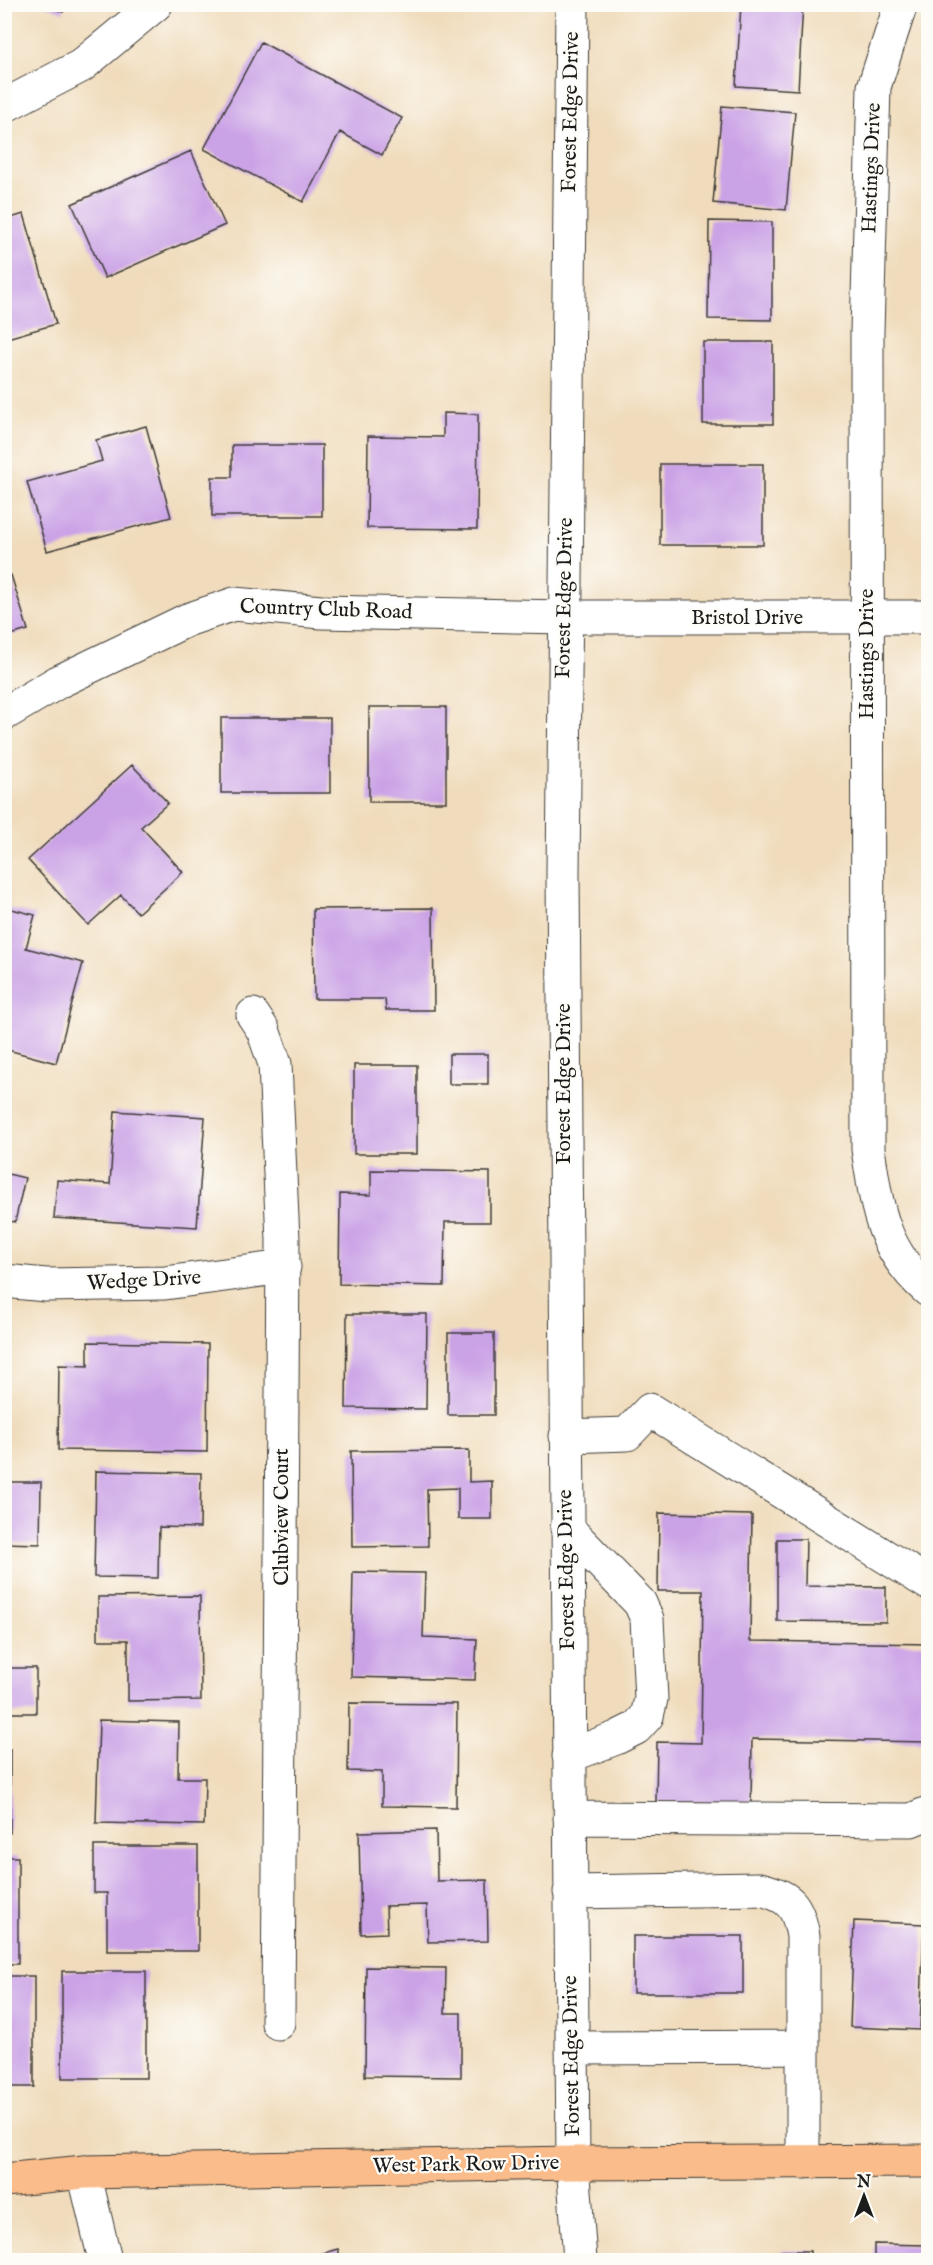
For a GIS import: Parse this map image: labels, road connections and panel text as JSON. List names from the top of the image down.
{
  "streets": {
    "main road": ["West Park Row Drive"],
    "street": [
      "Forest Edge Drive",
      "Hastings Drive",
      "Country Club Road",
      "Bristol Drive",
      "Wedge Drive",
      "Clubview Court"
    ]
  },
  "crossings": [
    ["Forest Edge Drive", "Country Club Road"],
    ["Forest Edge Drive", "Bristol Drive"],
    ["Forest Edge Drive", "West Park Row Drive"],
    ["Hastings Drive", "Bristol Drive"],
    ["Country Club Road", "Bristol Drive"],
    ["Wedge Drive", "Clubview Court"]
  ],
  "north": "top"
}
